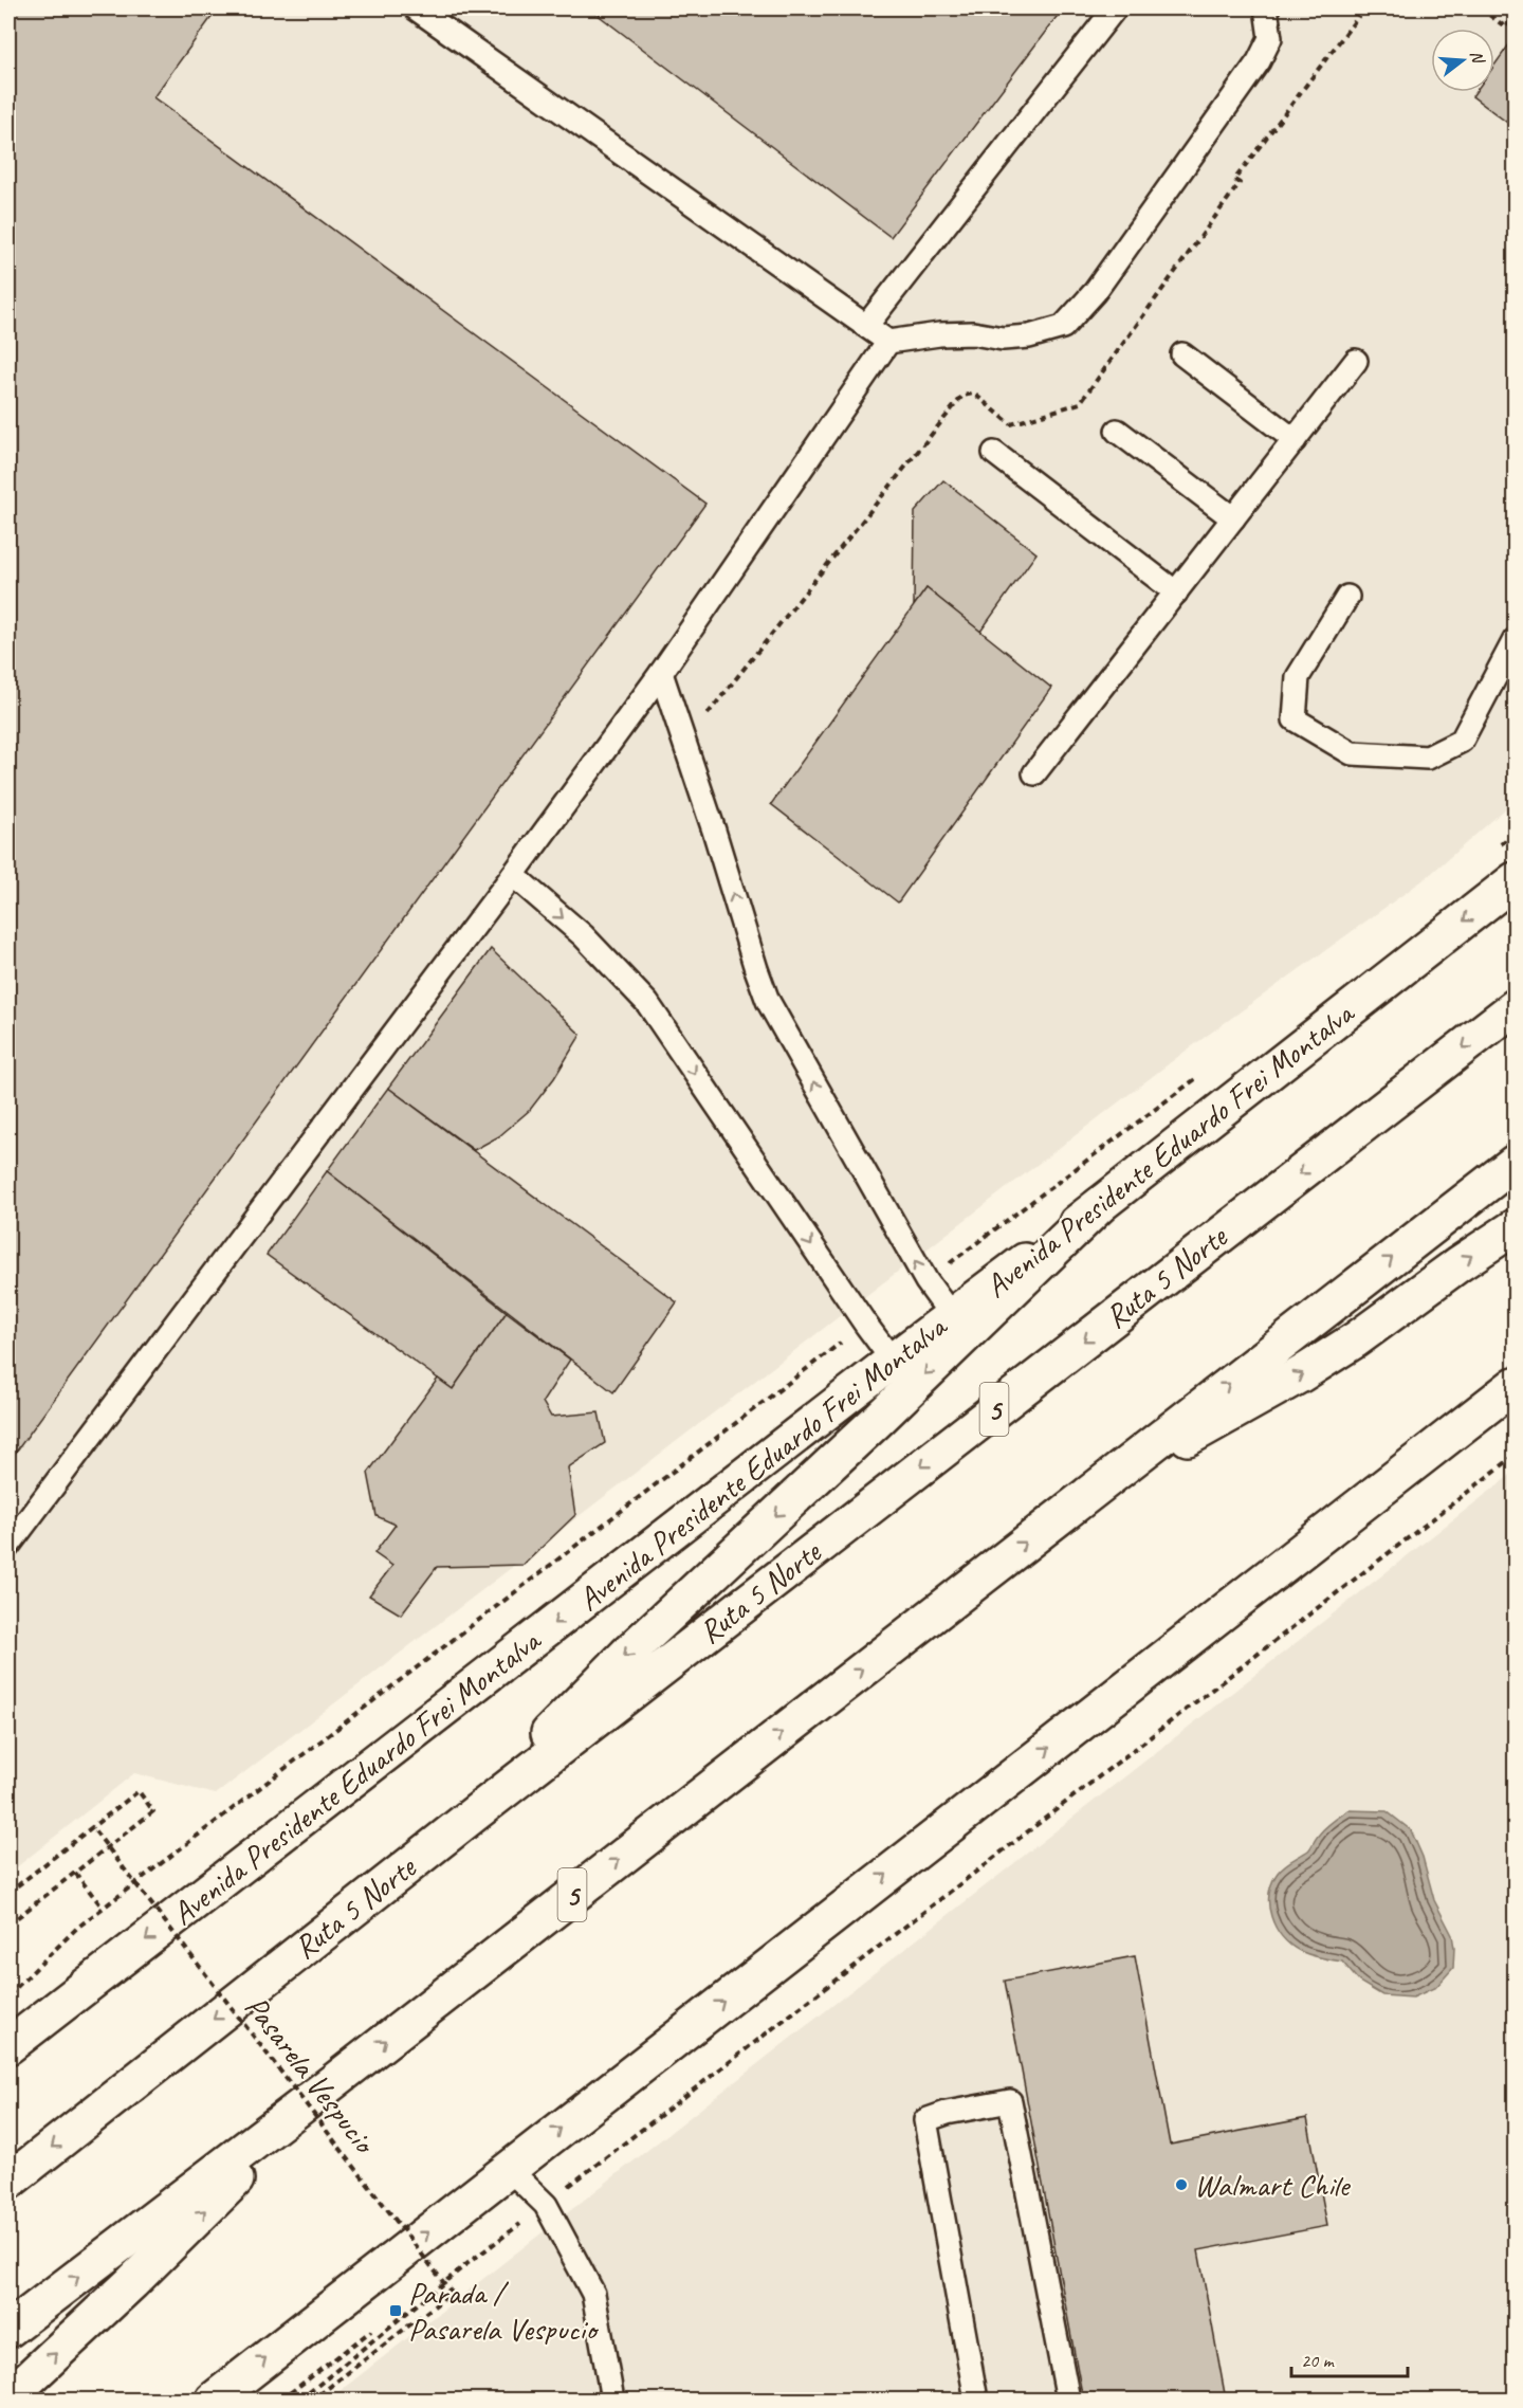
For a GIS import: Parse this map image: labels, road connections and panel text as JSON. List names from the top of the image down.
{
  "streets": {
    "main road": ["Avenida Presidente Eduardo Frei Montalva", "Ruta 5 Norte", "5"],
    "path": ["Pasarela Vespucio"]
  },
  "places": {
    "other": ["Walmart Chile"],
    "transit": ["Parada / Pasarela Vespucio"]
  },
  "scale_bar": "20 m",
  "north": "right"
}
